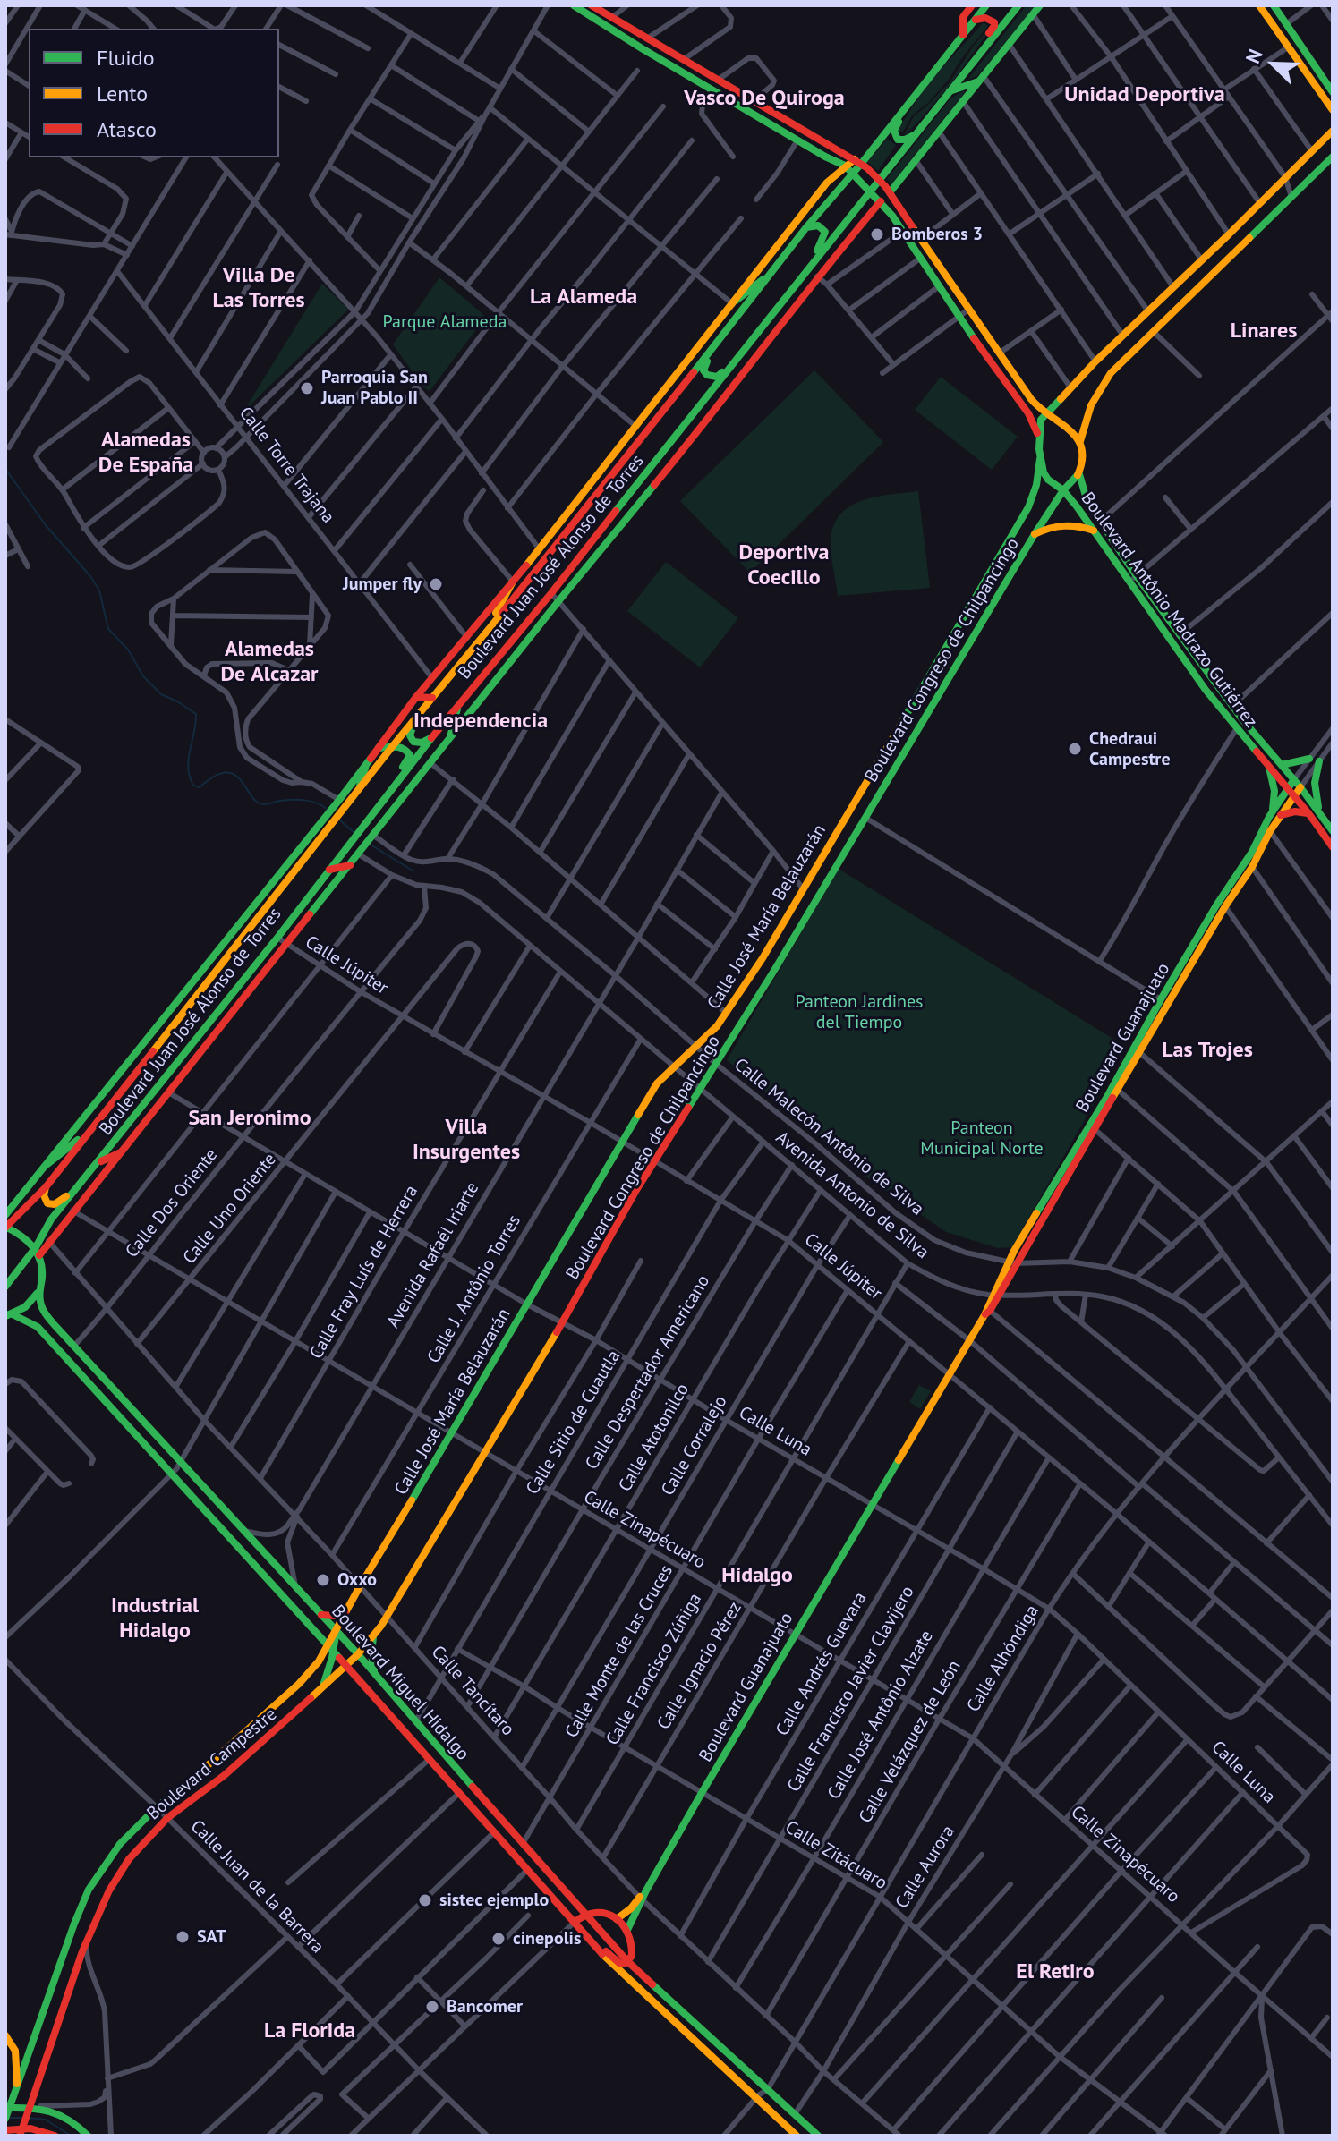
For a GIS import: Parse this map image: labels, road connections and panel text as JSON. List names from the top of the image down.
{
  "streets": {
    "street": [
      "Calle Torre Trajana",
      "Boulevard Juan José Alonso de Torres",
      "Boulevard Antônio Madrazo Gutiérrez",
      "Boulevard Congreso de Chilpancingo",
      "Calle José María Belauzarán",
      "Calle Júpiter",
      "Boulevard Guanajuato",
      "Calle Malecón Antônio de Silva",
      "Avenida Antonio de Silva",
      "Calle Dos Oriente",
      "Calle Uno Oriente",
      "Avenida Rafaél Iriarte",
      "Calle Fray Luís de Herrera",
      "Calle J. Antônio Torres",
      "Calle Despertador Americano",
      "Calle Sitio de Cuautla",
      "Calle Luna",
      "Calle Atotonilco",
      "Calle Corralejo",
      "Calle Zinapécuaro",
      "Calle Monte de las Cruces",
      "Calle Alhóndiga",
      "Calle Andrés Guevara",
      "Calle Ignacio Pérez",
      "Calle Francisco Zúñiga",
      "Boulevard Miguel Hidalgo",
      "Calle Francisco Javier Clavijero",
      "Calle Tancítaro",
      "Calle José Antônio Alzate",
      "Calle Velázquez de León",
      "Boulevard Campestre",
      "Calle Zitácuaro",
      "Calle Aurora",
      "Calle Juan de la Barrera"
    ]
  },
  "crossings": [
    ["Boulevard Juan José Alonso de Torres", "Calle Júpiter"],
    ["Boulevard Juan José Alonso de Torres", "Calle Malecón Antônio de Silva"],
    ["Boulevard Juan José Alonso de Torres", "Avenida Antonio de Silva"],
    ["Boulevard Juan José Alonso de Torres", "Calle Luna"],
    ["Boulevard Juan José Alonso de Torres", "Calle Zinapécuaro"],
    ["Boulevard Juan José Alonso de Torres", "Calle Tancítaro"],
    ["Boulevard Antônio Madrazo Gutiérrez", "Boulevard Congreso de Chilpancingo"],
    ["Boulevard Antônio Madrazo Gutiérrez", "Calle José María Belauzarán"],
    ["Boulevard Antônio Madrazo Gutiérrez", "Boulevard Guanajuato"],
    ["Boulevard Congreso de Chilpancingo", "Calle Júpiter"],
    ["Boulevard Congreso de Chilpancingo", "Calle Malecón Antônio de Silva"],
    ["Boulevard Congreso de Chilpancingo", "Avenida Antonio de Silva"],
    ["Boulevard Congreso de Chilpancingo", "Calle Luna"],
    ["Boulevard Congreso de Chilpancingo", "Calle Zinapécuaro"],
    ["Boulevard Congreso de Chilpancingo", "Boulevard Miguel Hidalgo"],
    ["Boulevard Congreso de Chilpancingo", "Calle Tancítaro"],
    ["Boulevard Congreso de Chilpancingo", "Boulevard Campestre"],
    ["Calle José María Belauzarán", "Calle Júpiter"],
    ["Calle José María Belauzarán", "Calle Malecón Antônio de Silva"],
    ["Calle José María Belauzarán", "Avenida Antonio de Silva"],
    ["Calle José María Belauzarán", "Calle Luna"],
    ["Calle José María Belauzarán", "Calle Zinapécuaro"],
    ["Calle José María Belauzarán", "Boulevard Miguel Hidalgo"],
    ["Calle José María Belauzarán", "Calle Tancítaro"],
    ["Calle José María Belauzarán", "Boulevard Campestre"],
    ["Calle Júpiter", "Boulevard Guanajuato"],
    ["Calle Júpiter", "Calle Dos Oriente"],
    ["Calle Júpiter", "Calle Uno Oriente"],
    ["Calle Júpiter", "Avenida Rafaél Iriarte"],
    ["Calle Júpiter", "Calle Fray Luís de Herrera"],
    ["Calle Júpiter", "Calle J. Antônio Torres"],
    ["Calle Júpiter", "Calle Despertador Americano"],
    ["Calle Júpiter", "Calle Sitio de Cuautla"],
    ["Calle Júpiter", "Calle Atotonilco"],
    ["Calle Júpiter", "Calle Corralejo"],
    ["Calle Júpiter", "Calle Monte de las Cruces"],
    ["Calle Júpiter", "Calle Alhóndiga"],
    ["Calle Júpiter", "Calle Andrés Guevara"],
    ["Calle Júpiter", "Calle Ignacio Pérez"],
    ["Calle Júpiter", "Calle Francisco Zúñiga"],
    ["Calle Júpiter", "Calle Francisco Javier Clavijero"],
    ["Calle Júpiter", "Calle José Antônio Alzate"],
    ["Calle Júpiter", "Calle Velázquez de León"],
    ["Boulevard Guanajuato", "Calle Malecón Antônio de Silva"],
    ["Boulevard Guanajuato", "Avenida Antonio de Silva"],
    ["Boulevard Guanajuato", "Calle Luna"],
    ["Boulevard Guanajuato", "Calle Zinapécuaro"],
    ["Boulevard Guanajuato", "Boulevard Miguel Hidalgo"],
    ["Boulevard Guanajuato", "Calle Tancítaro"],
    ["Boulevard Guanajuato", "Calle Zitácuaro"],
    ["Calle Malecón Antônio de Silva", "Avenida Rafaél Iriarte"],
    ["Calle Malecón Antônio de Silva", "Calle Alhóndiga"],
    ["Avenida Antonio de Silva", "Calle Dos Oriente"],
    ["Avenida Antonio de Silva", "Avenida Rafaél Iriarte"],
    ["Avenida Antonio de Silva", "Calle Fray Luís de Herrera"],
    ["Avenida Antonio de Silva", "Calle J. Antônio Torres"],
    ["Avenida Antonio de Silva", "Calle Despertador Americano"],
    ["Avenida Antonio de Silva", "Calle Sitio de Cuautla"],
    ["Avenida Antonio de Silva", "Calle Atotonilco"],
    ["Avenida Antonio de Silva", "Calle Corralejo"],
    ["Avenida Antonio de Silva", "Calle Alhóndiga"],
    ["Avenida Antonio de Silva", "Calle Francisco Zúñiga"],
    ["Calle Dos Oriente", "Calle Luna"],
    ["Calle Dos Oriente", "Calle Zinapécuaro"],
    ["Calle Dos Oriente", "Boulevard Miguel Hidalgo"],
    ["Calle Dos Oriente", "Calle Tancítaro"],
    ["Calle Uno Oriente", "Calle Luna"],
    ["Calle Uno Oriente", "Calle Zinapécuaro"],
    ["Calle Uno Oriente", "Calle Tancítaro"],
    ["Avenida Rafaél Iriarte", "Calle Luna"],
    ["Avenida Rafaél Iriarte", "Calle Zinapécuaro"],
    ["Avenida Rafaél Iriarte", "Boulevard Miguel Hidalgo"],
    ["Avenida Rafaél Iriarte", "Calle Tancítaro"],
    ["Calle Fray Luís de Herrera", "Calle Luna"],
    ["Calle Fray Luís de Herrera", "Calle Zinapécuaro"],
    ["Calle Fray Luís de Herrera", "Calle Tancítaro"],
    ["Calle J. Antônio Torres", "Calle Luna"],
    ["Calle J. Antônio Torres", "Calle Zinapécuaro"],
    ["Calle J. Antônio Torres", "Calle Tancítaro"],
    ["Calle Despertador Americano", "Calle Luna"],
    ["Calle Despertador Americano", "Calle Zinapécuaro"],
    ["Calle Despertador Americano", "Calle Tancítaro"],
    ["Calle Despertador Americano", "Calle Zitácuaro"],
    ["Calle Sitio de Cuautla", "Calle Luna"],
    ["Calle Sitio de Cuautla", "Calle Zinapécuaro"],
    ["Calle Sitio de Cuautla", "Boulevard Miguel Hidalgo"],
    ["Calle Sitio de Cuautla", "Calle Tancítaro"],
    ["Calle Sitio de Cuautla", "Calle Zitácuaro"],
    ["Calle Luna", "Calle Atotonilco"],
    ["Calle Luna", "Calle Corralejo"],
    ["Calle Luna", "Calle Zinapécuaro"],
    ["Calle Luna", "Calle Monte de las Cruces"],
    ["Calle Luna", "Calle Alhóndiga"],
    ["Calle Luna", "Calle Andrés Guevara"],
    ["Calle Luna", "Calle Ignacio Pérez"],
    ["Calle Luna", "Calle Francisco Zúñiga"],
    ["Calle Luna", "Calle Francisco Javier Clavijero"],
    ["Calle Luna", "Calle José Antônio Alzate"],
    ["Calle Luna", "Calle Velázquez de León"],
    ["Calle Luna", "Calle Aurora"],
    ["Calle Atotonilco", "Calle Zinapécuaro"],
    ["Calle Atotonilco", "Calle Tancítaro"],
    ["Calle Atotonilco", "Calle Zitácuaro"],
    ["Calle Corralejo", "Calle Zinapécuaro"],
    ["Calle Corralejo", "Calle Tancítaro"],
    ["Calle Corralejo", "Calle Zitácuaro"],
    ["Calle Zinapécuaro", "Calle Monte de las Cruces"],
    ["Calle Zinapécuaro", "Calle Alhóndiga"],
    ["Calle Zinapécuaro", "Calle Andrés Guevara"],
    ["Calle Zinapécuaro", "Calle Ignacio Pérez"],
    ["Calle Zinapécuaro", "Calle Francisco Zúñiga"],
    ["Calle Zinapécuaro", "Calle Francisco Javier Clavijero"],
    ["Calle Zinapécuaro", "Calle José Antônio Alzate"],
    ["Calle Zinapécuaro", "Calle Velázquez de León"],
    ["Calle Zinapécuaro", "Calle Aurora"],
    ["Calle Monte de las Cruces", "Boulevard Miguel Hidalgo"],
    ["Calle Monte de las Cruces", "Calle Tancítaro"],
    ["Calle Monte de las Cruces", "Calle Zitácuaro"],
    ["Calle Alhóndiga", "Boulevard Miguel Hidalgo"],
    ["Calle Alhóndiga", "Calle Tancítaro"],
    ["Calle Alhóndiga", "Calle Zitácuaro"],
    ["Calle Andrés Guevara", "Calle Tancítaro"],
    ["Calle Andrés Guevara", "Calle Zitácuaro"],
    ["Calle Ignacio Pérez", "Calle Tancítaro"],
    ["Calle Ignacio Pérez", "Calle Zitácuaro"],
    ["Calle Francisco Zúñiga", "Calle Tancítaro"],
    ["Calle Francisco Zúñiga", "Calle Zitácuaro"],
    ["Boulevard Miguel Hidalgo", "Boulevard Campestre"],
    ["Boulevard Miguel Hidalgo", "Calle Aurora"],
    ["Calle Francisco Javier Clavijero", "Calle Tancítaro"],
    ["Calle Francisco Javier Clavijero", "Calle Zitácuaro"],
    ["Calle Tancítaro", "Calle José Antônio Alzate"],
    ["Calle Tancítaro", "Calle Velázquez de León"],
    ["Calle Tancítaro", "Calle Aurora"],
    ["Calle José Antônio Alzate", "Calle Zitácuaro"],
    ["Calle Velázquez de León", "Calle Zitácuaro"],
    ["Boulevard Campestre", "Calle Juan de la Barrera"],
    ["Calle Zitácuaro", "Calle Aurora"]
  ],
  "districts": [
    "Unidad Deportiva",
    "Vasco De Quiroga",
    "Villa De Las Torres",
    "La Alameda",
    "Linares",
    "Alamedas De España",
    "Deportiva Coecillo",
    "Alamedas De Alcazar",
    "Independencia",
    "Las Trojes",
    "San Jeronimo",
    "Villa Insurgentes",
    "Hidalgo",
    "Industrial Hidalgo",
    "El Retiro",
    "La Florida"
  ],
  "parks": ["Parque Alameda", "Panteon Jardines del Tiempo", "Panteon Municipal Norte"],
  "places": [
    "Bomberos 3",
    "Parroquia San Juan Pablo II",
    "Jumper fly",
    "Chedraui Campestre",
    "Oxxo",
    "sistec ejemplo",
    "SAT",
    "cinepolis",
    "Bancomer"
  ],
  "legend": ["Fluido", "Lento", "Atasco"],
  "north": "top left"
}
